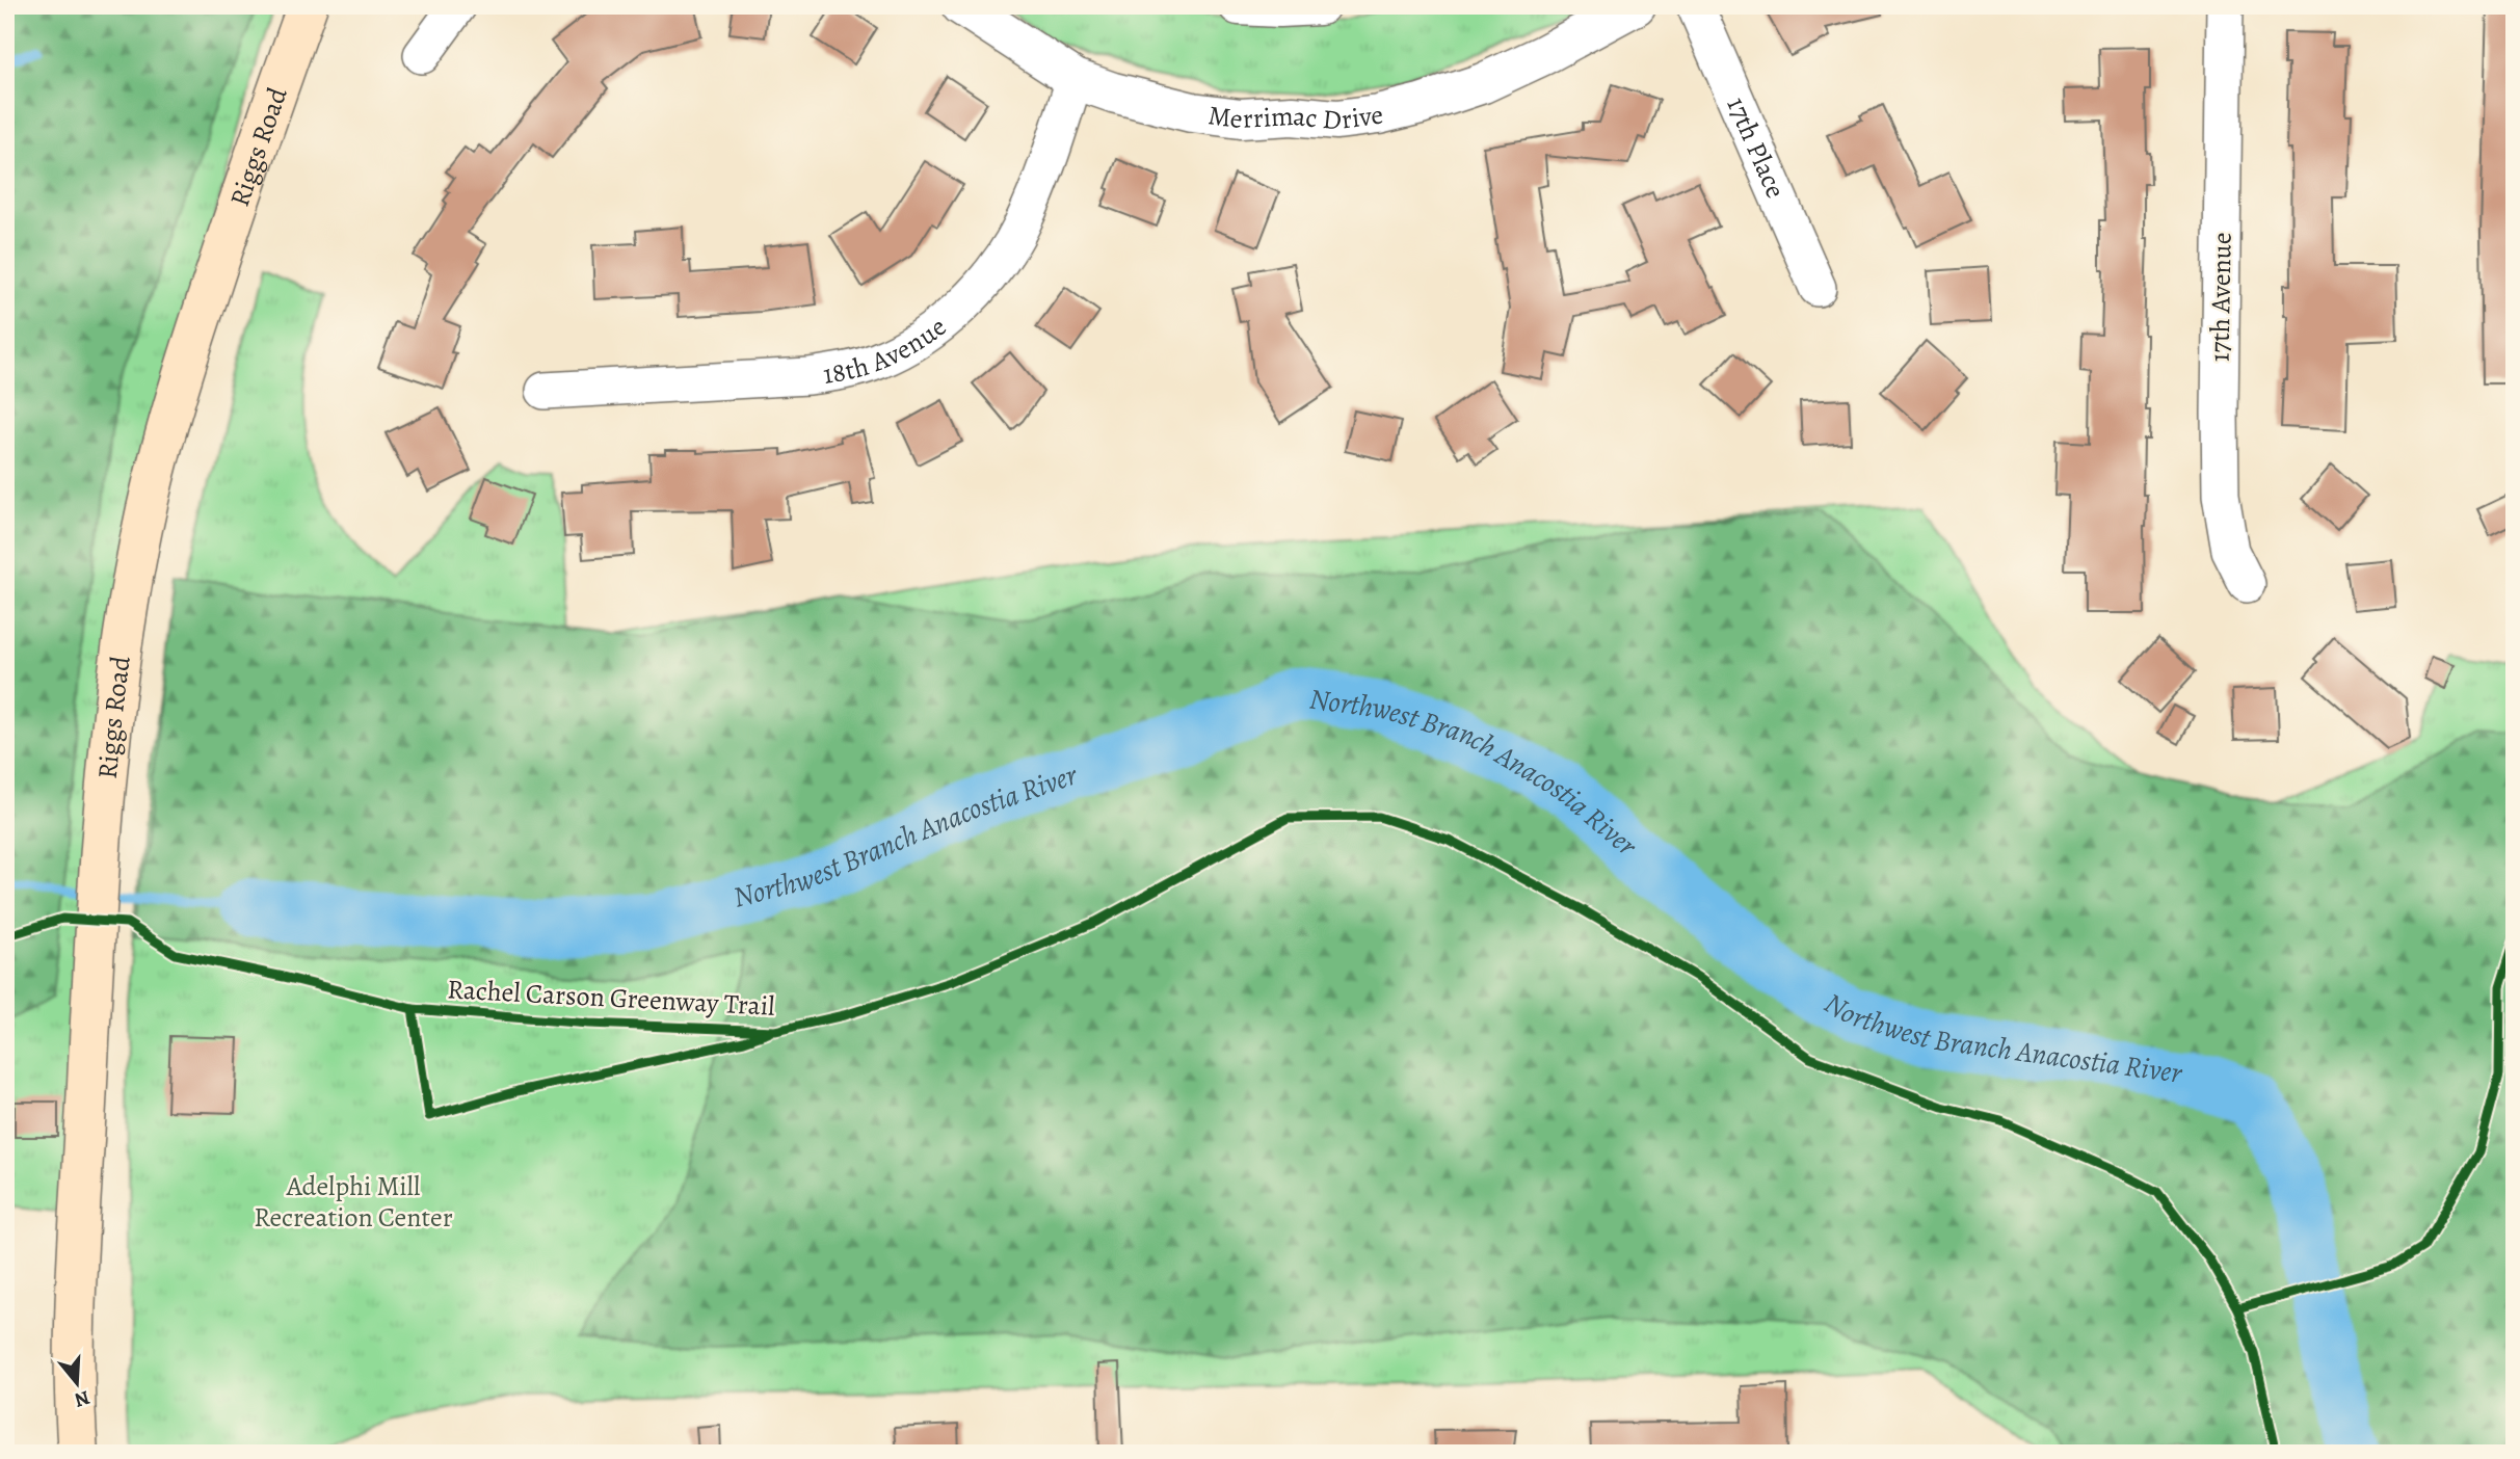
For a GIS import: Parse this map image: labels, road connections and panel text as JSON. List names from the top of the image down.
{
  "streets": {
    "main road": ["Riggs Road"],
    "street": [
      "Merrimac Drive",
      "17th Place",
      "17th Avenue",
      "18th Avenue"
    ],
    "cycle path": ["Rachel Carson Greenway Trail"]
  },
  "crossings": [
    ["Merrimac Drive", "18th Avenue"]
  ],
  "water": ["Northwest Branch Anacostia River"],
  "parks": ["Adelphi Mill Recreation Center"],
  "north": "bottom"
}
